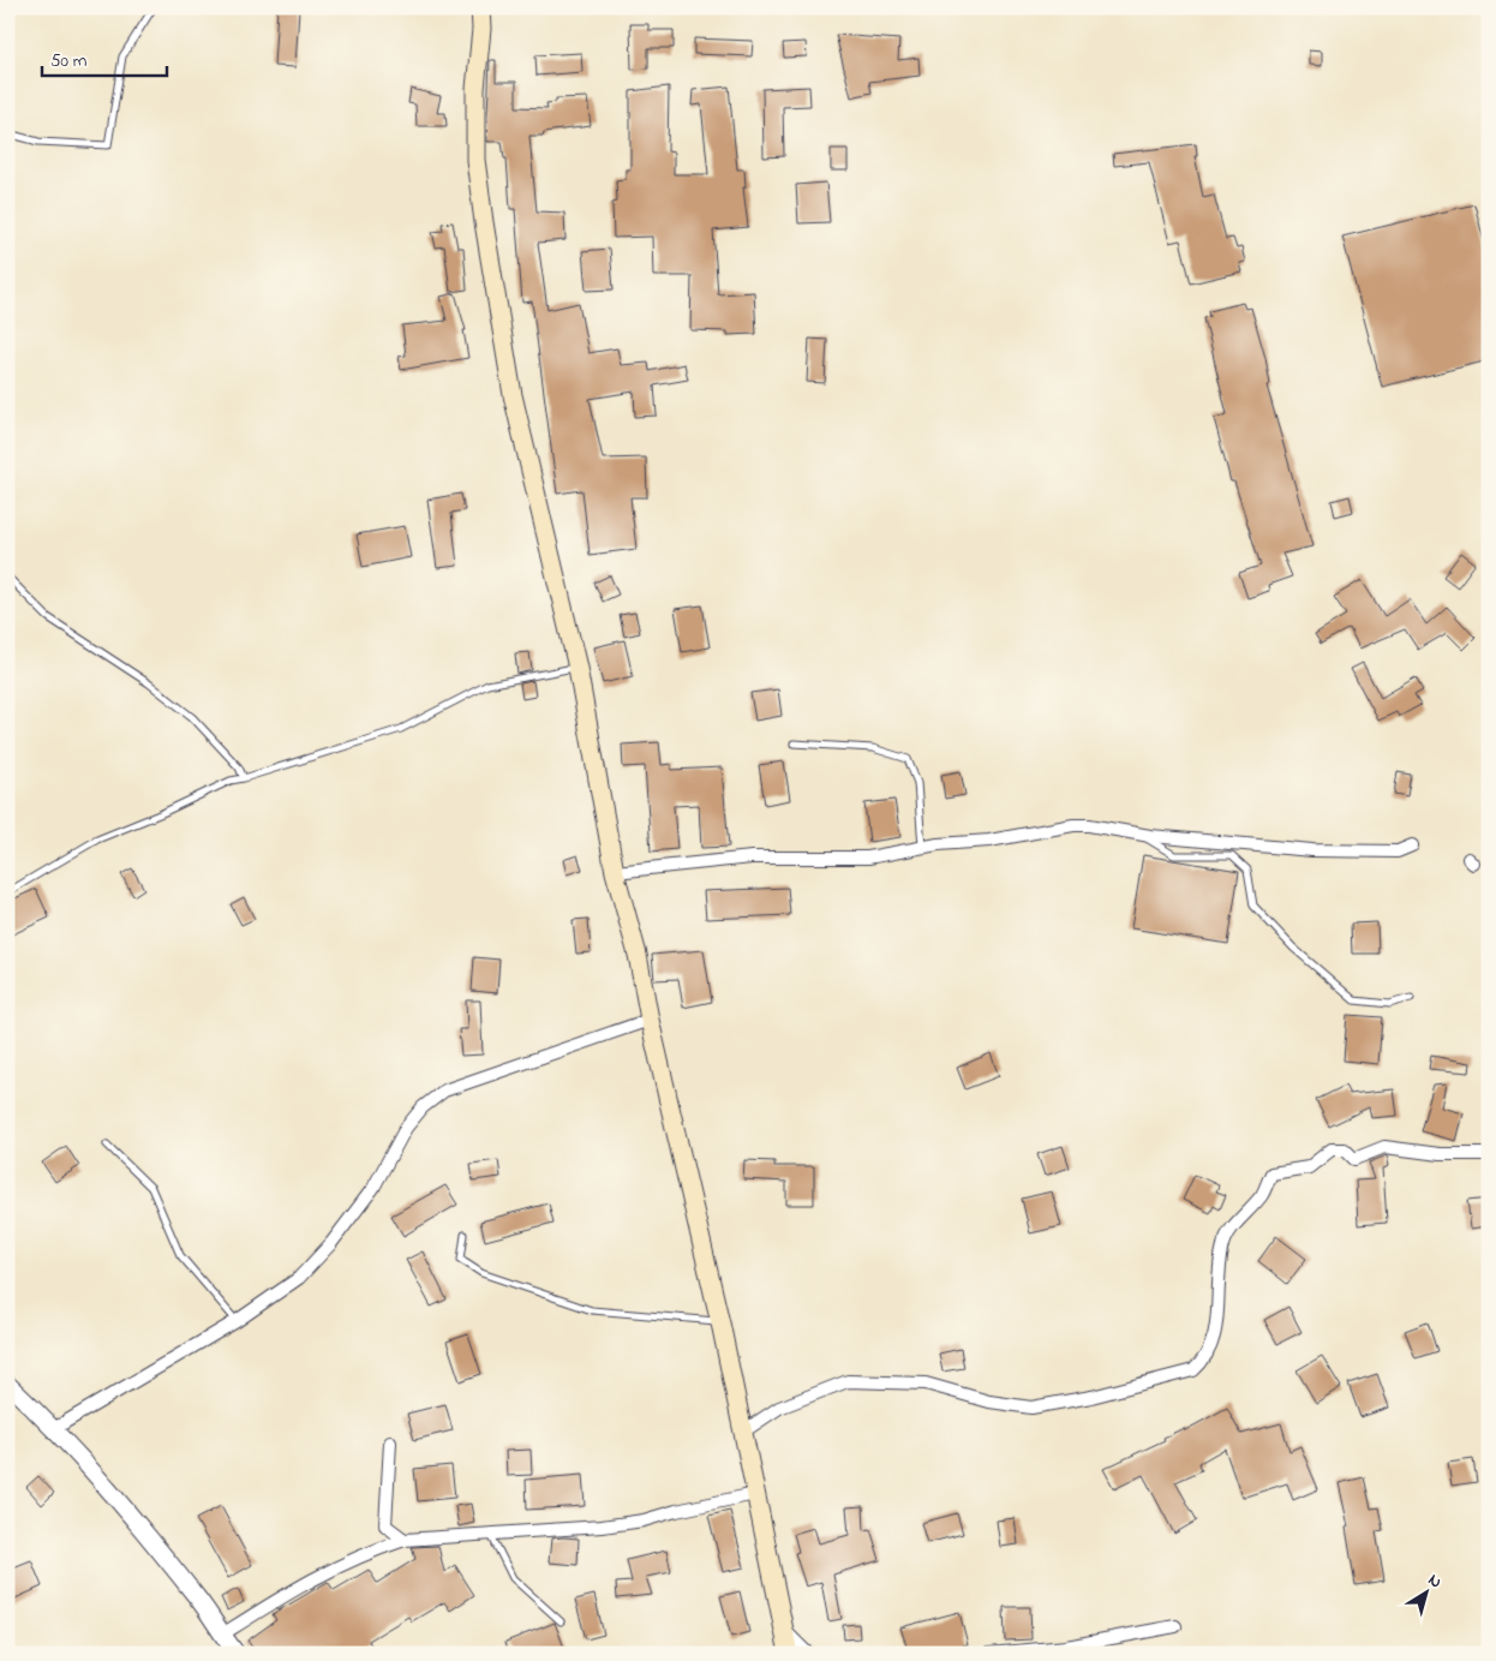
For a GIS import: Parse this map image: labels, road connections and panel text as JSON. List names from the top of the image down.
{
  "scale_bar": "50 m",
  "north": "top right"
}
